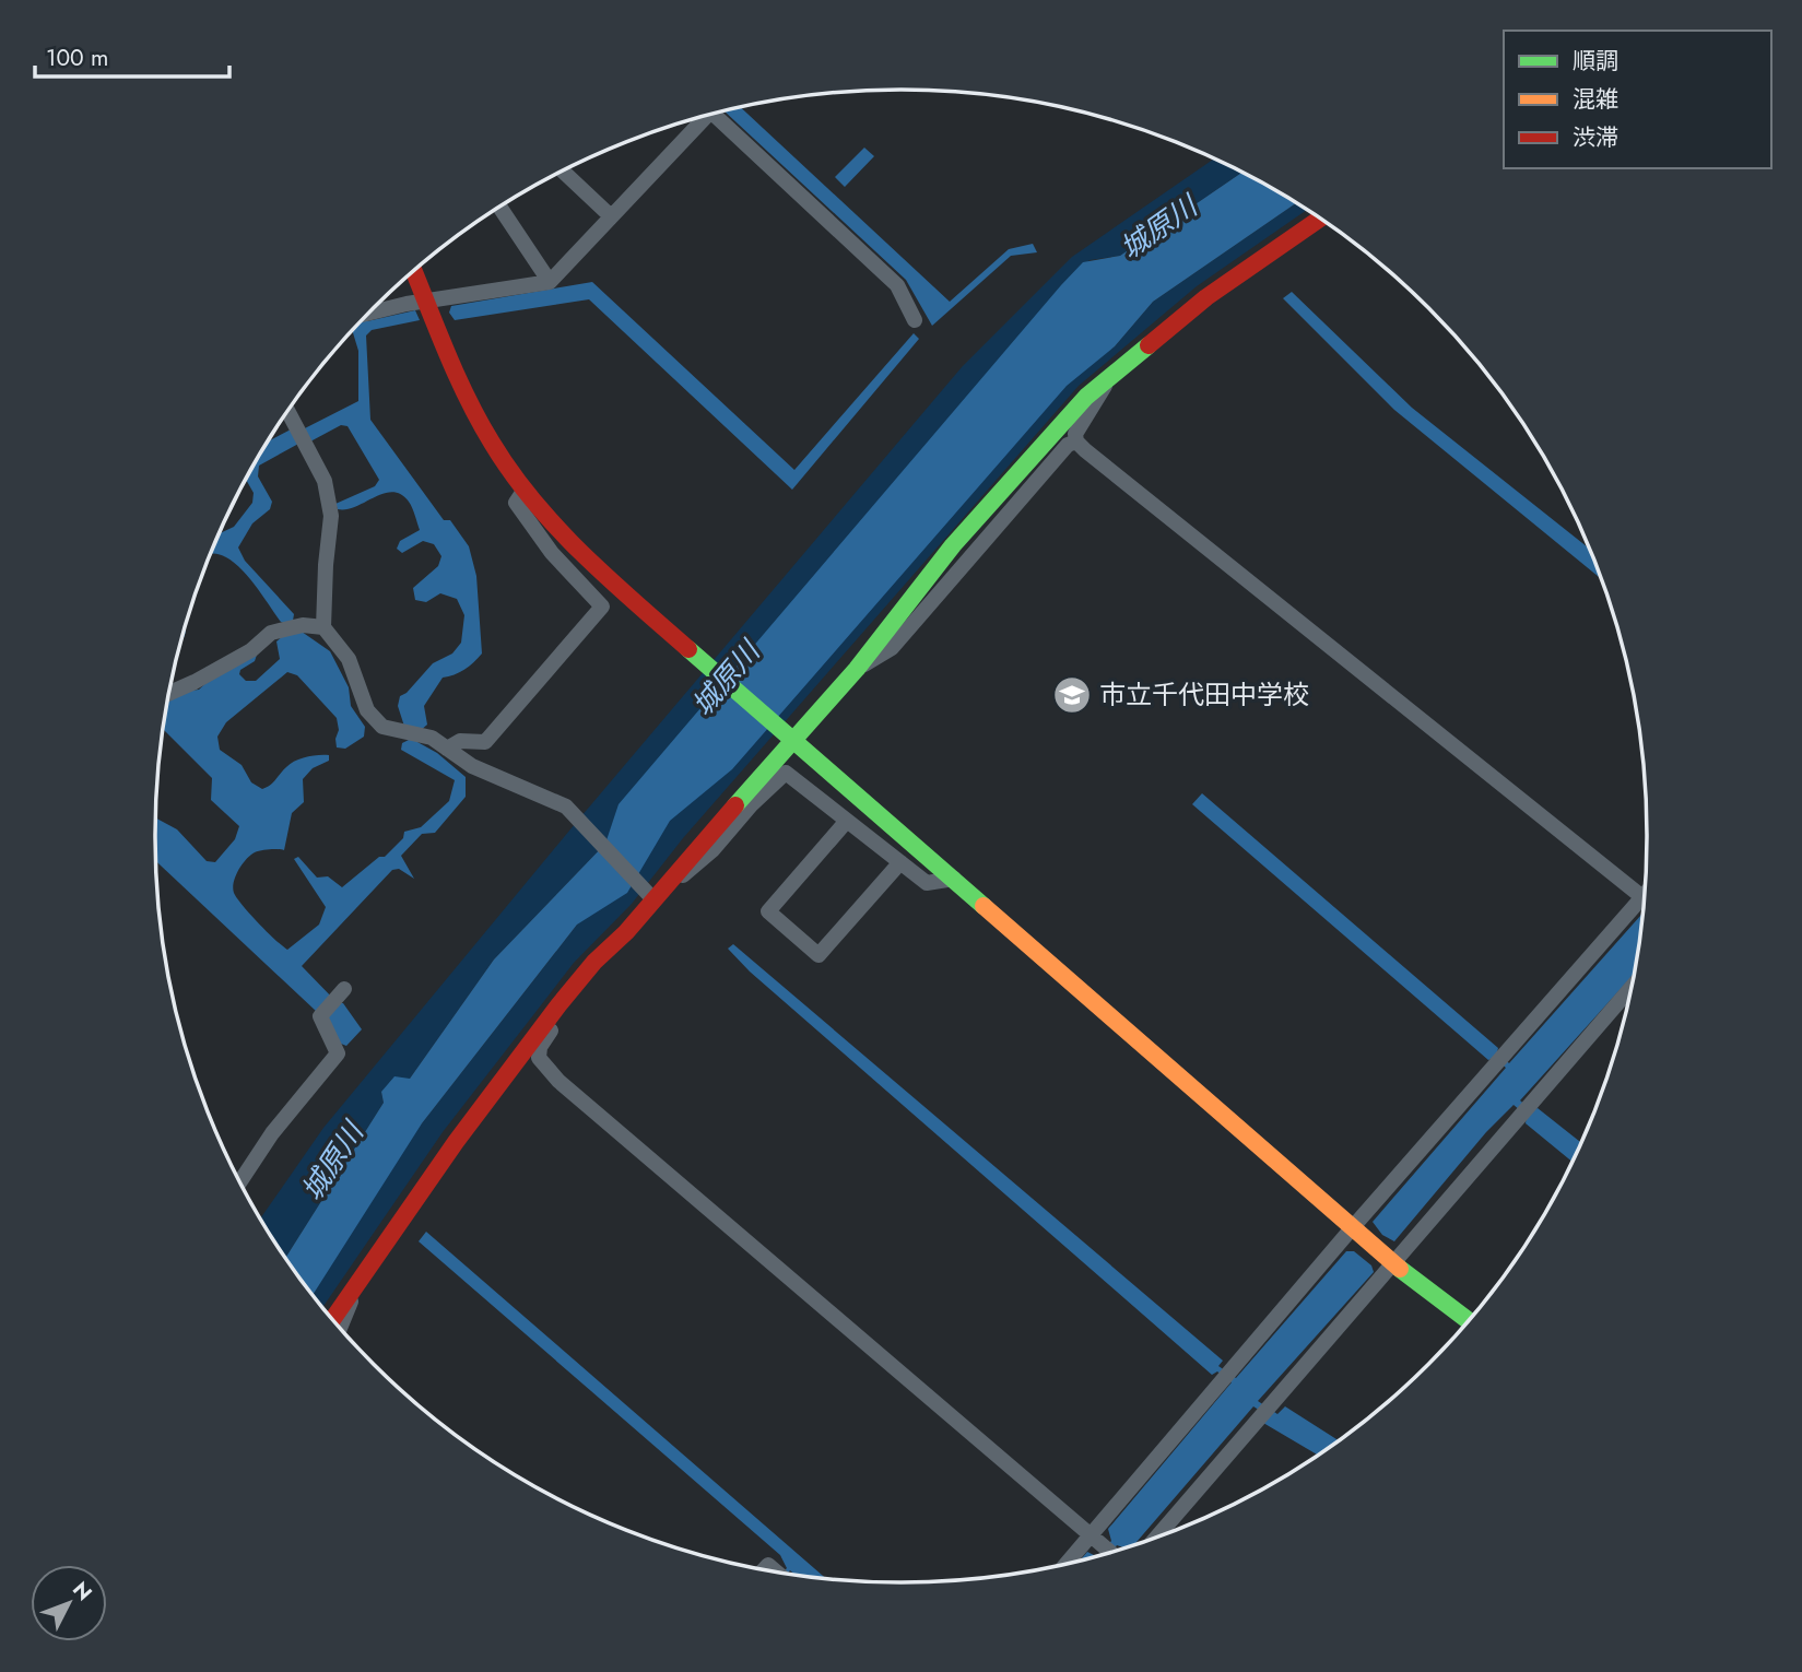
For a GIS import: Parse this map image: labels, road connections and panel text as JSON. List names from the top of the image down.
{
  "water": ["城原川"],
  "places": {
    "school or university": ["市立千代田中学校"]
  },
  "legend": ["順調", "混雑", "渋滞"],
  "scale_bar": "100 m",
  "north": "top right"
}
